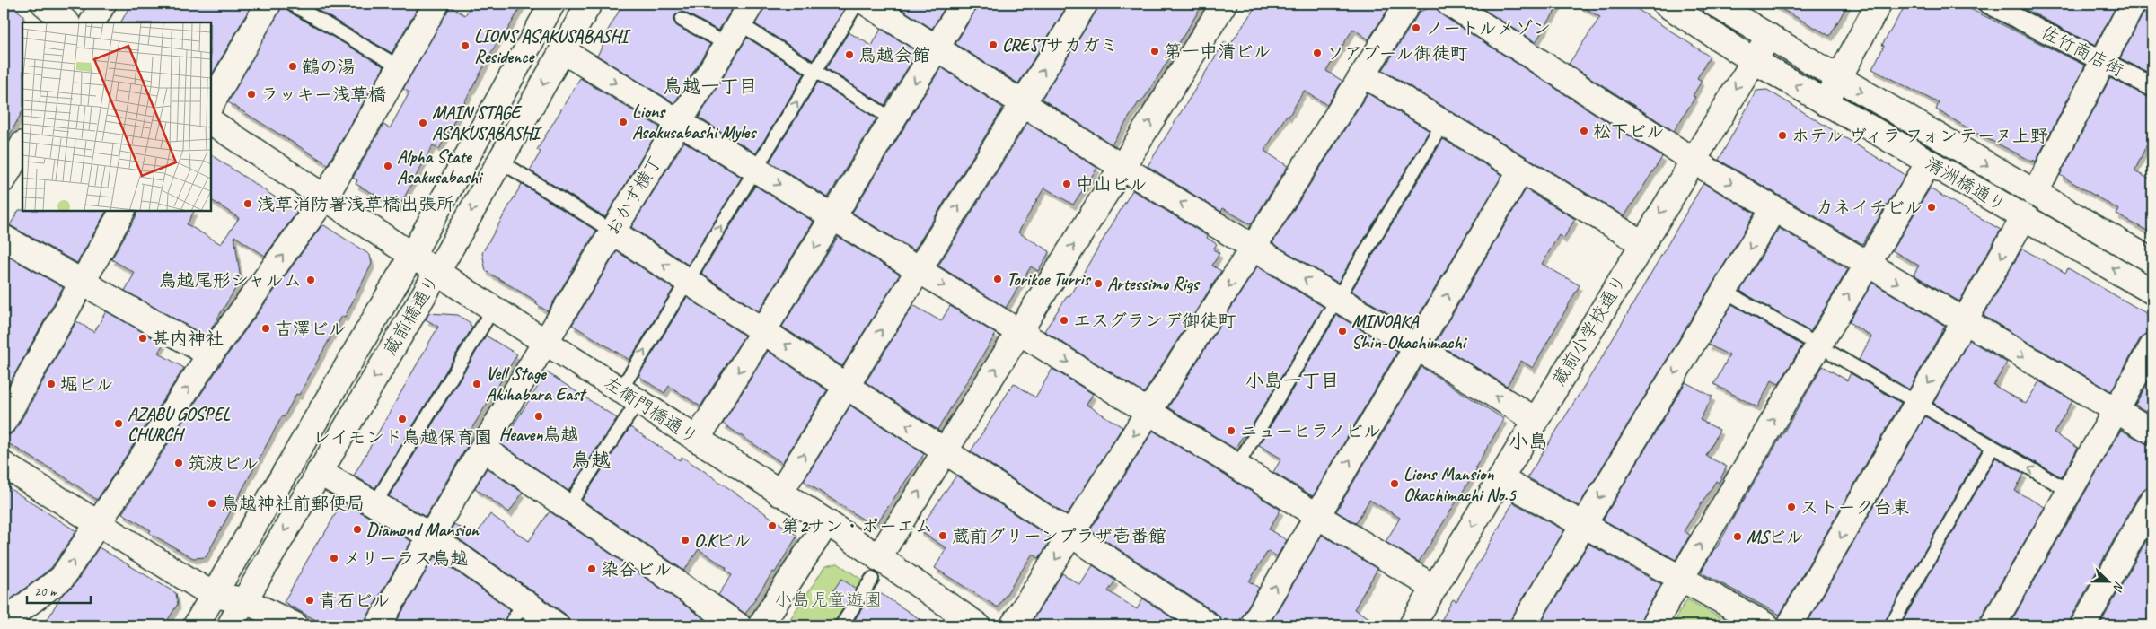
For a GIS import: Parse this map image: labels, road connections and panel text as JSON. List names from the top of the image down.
{
  "streets": {
    "street": [
      "佐竹商店街",
      "清洲橋通り",
      "おかず横丁",
      "蔵前橋通り",
      "蔵前小学校通り",
      "左衛門橋通り"
    ]
  },
  "crossings": [
    ["清洲橋通り", "蔵前小学校通り"],
    ["おかず横丁", "左衛門橋通り"],
    ["蔵前橋通り", "左衛門橋通り"]
  ],
  "districts": [
    "鳥越一丁目",
    "小島一丁目",
    "小島",
    "鳥越"
  ],
  "parks": ["小島児童遊園"],
  "places": [
    "ノートルメゾン",
    "CRESTサカガミ",
    "LIONS ASAKUSABASHI Residence",
    "第一中清ビル",
    "ソアブール御徒町",
    "鳥越会館",
    "鶴の湯",
    "ラッキー浅草橋",
    "Lions Asakusabashi Myles",
    "MAIN STAGE ASAKUSABASHI",
    "松下ビル",
    "ホテル ヴィラ フォンテーヌ上野",
    "Alpha State Asakusabashi",
    "中山ビル",
    "浅草消防署浅草橋出張所",
    "カネイチビル",
    "Torikoe Turris",
    "鳥越尾形シャルム",
    "Artessimo Rigs",
    "エスグランデ御徒町",
    "吉澤ビル",
    "MINOAKA Shin-Okachimachi",
    "甚内神社",
    "堀ビル",
    "Vell Stage Akihabara East",
    "Heaven鳥越",
    "レイモンド鳥越保育園",
    "AZABU GOSPEL CHURCH",
    "ニューヒラノビル",
    "筑波ビル",
    "Lions Mansion Okachimachi No.5",
    "鳥越神社前郵便局",
    "ストーク台東",
    "第2サン・ポーエム",
    "Diamond Mansion",
    "蔵前グリーンプラザ壱番館",
    "MSビル",
    "O.Kビル",
    "メリーラス鳥越",
    "染谷ビル",
    "青石ビル"
  ],
  "scale_bar": "20 m",
  "north": "right"
}
